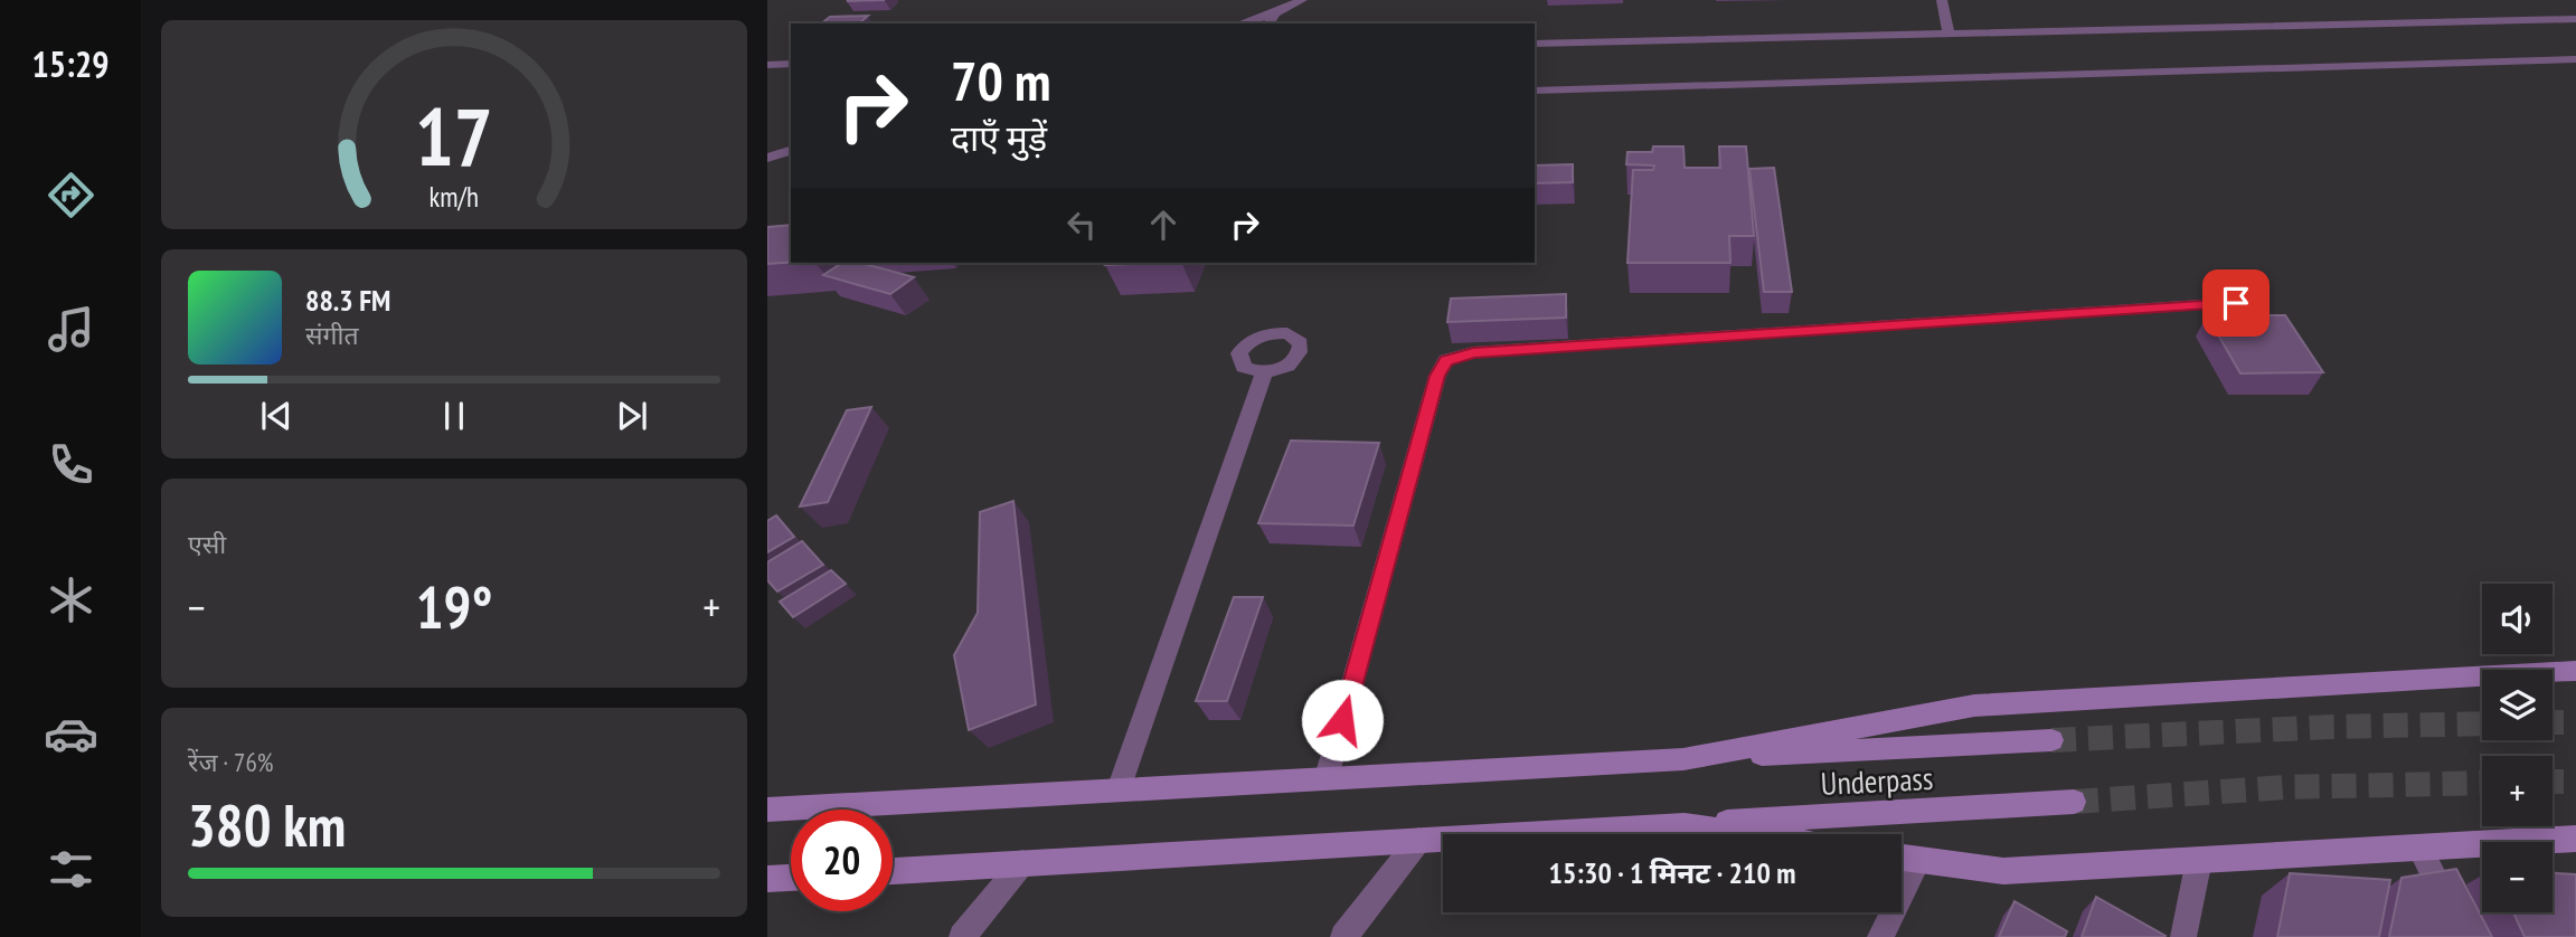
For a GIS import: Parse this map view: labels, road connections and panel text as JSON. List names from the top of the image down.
{
  "streets": {
    "main road": ["Underpass"]
  },
  "page": {
    "tabs": "15:29",
    "turn": ["70 m", "दाएँ मुड़ें"],
    "song": ["88.3 FM", "संगीत"],
    "tile": [
      "एसी",
      ["रेंज · 76%", "380 km"]
    ],
    "heat": ["−", "19°", "+"],
    "map_buttons": ["+", "−"],
    "limit": "20",
    "trip": "15:30 · 1 मिनट · 210 m",
    "gauge": ["17", "km/h"]
  }
}
